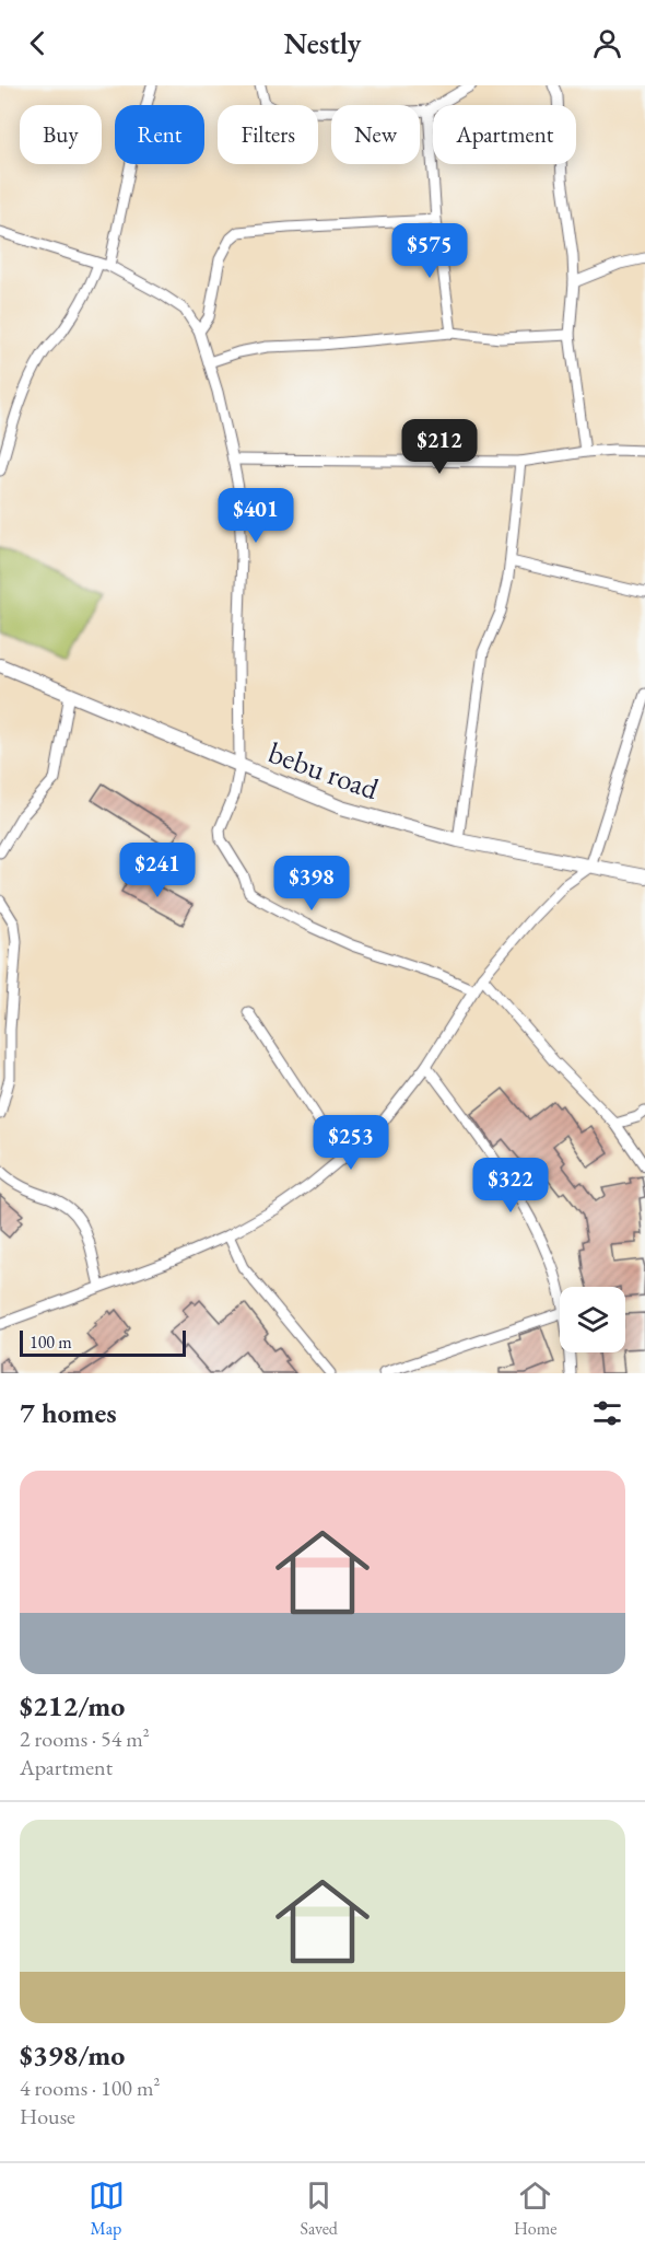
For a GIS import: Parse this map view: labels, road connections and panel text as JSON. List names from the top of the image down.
{
  "streets": {
    "street": ["bebu road"]
  },
  "scale_bar": "100 m",
  "page": {
    "header": "Nestly",
    "chip": [
      "Buy",
      "Rent",
      "Filters",
      "New",
      "Apartment"
    ],
    "price": [
      "$575",
      "$212",
      "$401",
      "$241",
      "$398",
      "$253",
      "$322"
    ],
    "scale": "100 m",
    "heading": "7 homes",
    "list": [
      {
        "name": "$212/mo",
        "note": "2 rooms · 54 m² · Apartment"
      },
      {
        "name": "$398/mo",
        "note": "4 rooms · 100 m² · House"
      }
    ],
    "tabs": ["Map", "Saved", "Home"]
  }
}
